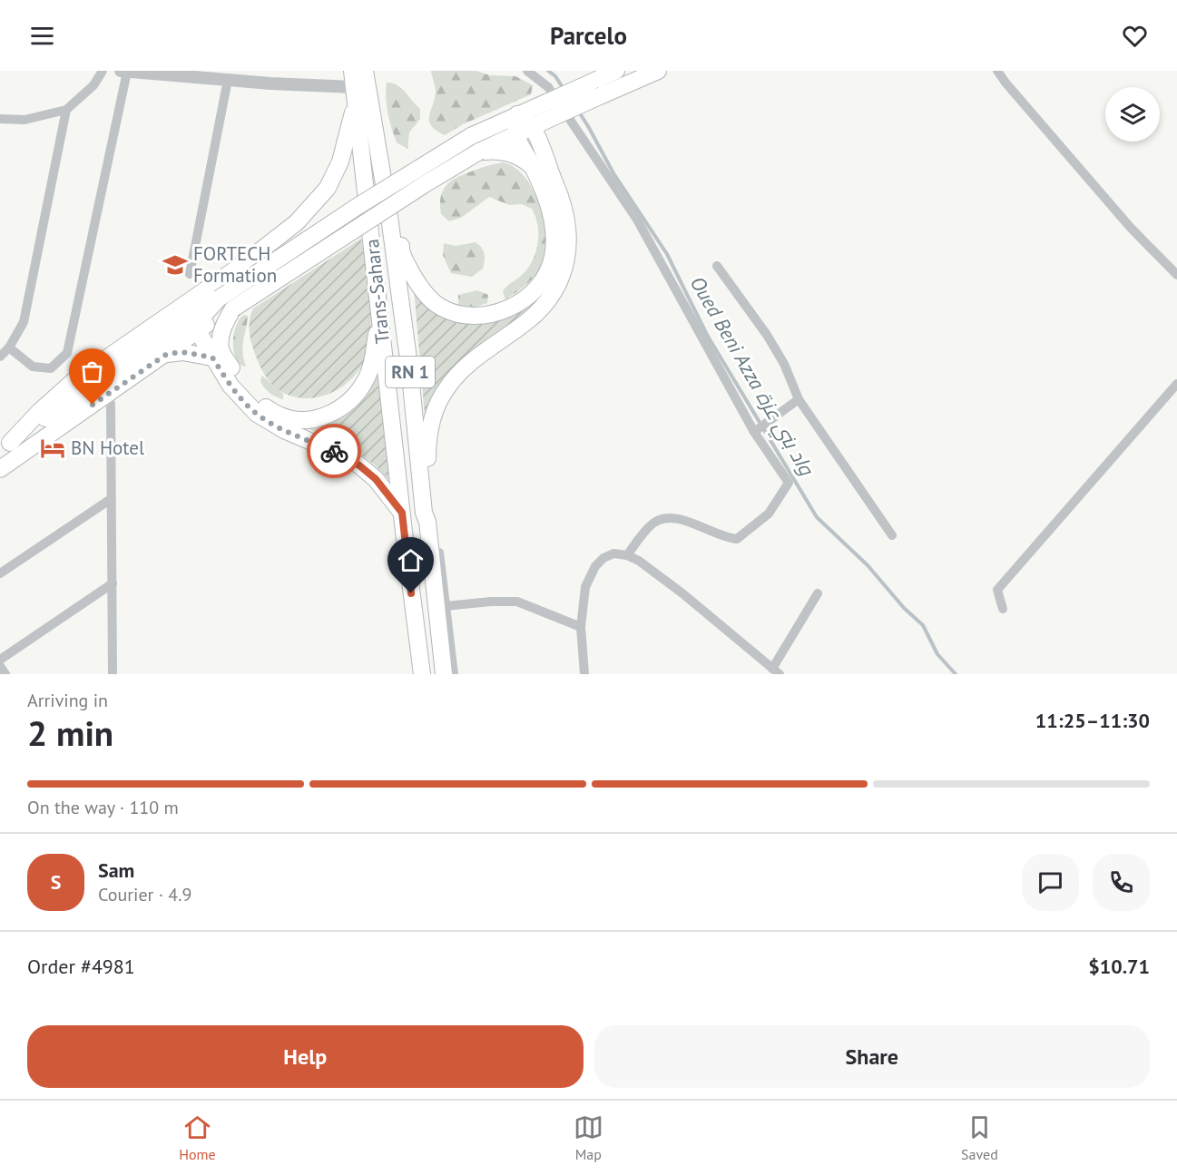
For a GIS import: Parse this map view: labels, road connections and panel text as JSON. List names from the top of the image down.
{
  "streets": {
    "highway": ["Trans-Sahara", "RN 1"]
  },
  "water": ["Oued Beni Azza واد بني عزة"],
  "places": {
    "school or university": ["FORTECH Formation"],
    "hotel": ["BN Hotel"]
  },
  "page": {
    "header": "Parcelo",
    "heading": ["2 min", "Arriving in", "11:25–11:30"],
    "panel": [
      "Sam",
      "Courier · 4.9",
      "Order #4981",
      "$10.71"
    ],
    "bar": "On the way · 110 m",
    "round": "S",
    "buttons": ["Help", "Share"],
    "tabs": ["Home", "Map", "Saved"]
  }
}
